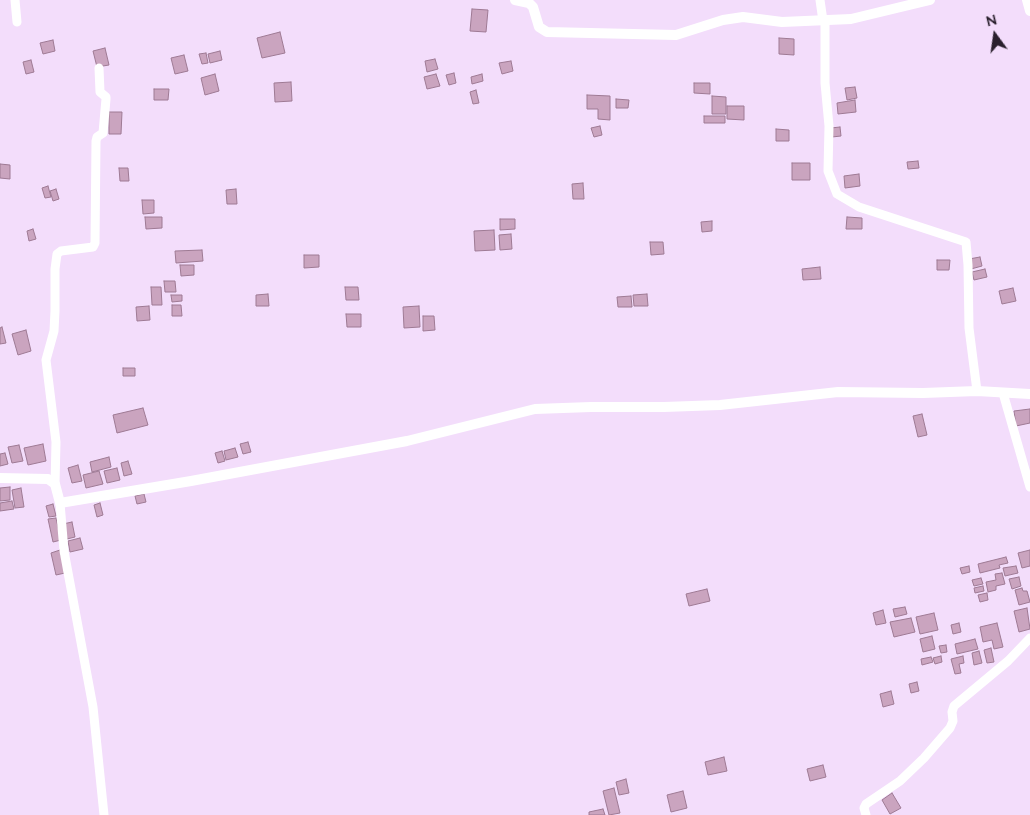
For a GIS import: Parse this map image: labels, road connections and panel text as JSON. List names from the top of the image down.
{
  "north": "top"
}
